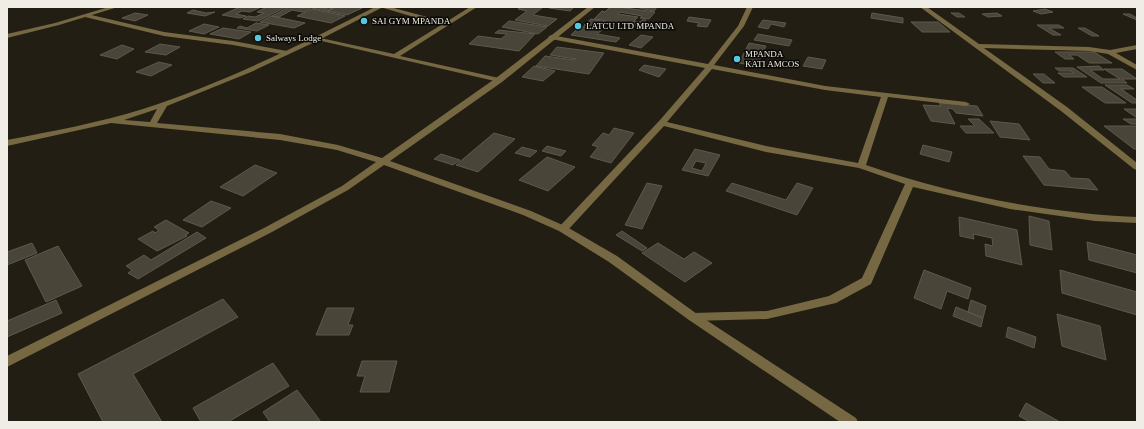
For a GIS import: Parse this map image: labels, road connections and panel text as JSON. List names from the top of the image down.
{
  "places": [
    "SAI GYM MPANDA",
    "LATCU LTD MPANDA",
    "Salways Lodge",
    "MPANDA KATI AMCOS"
  ]
}
